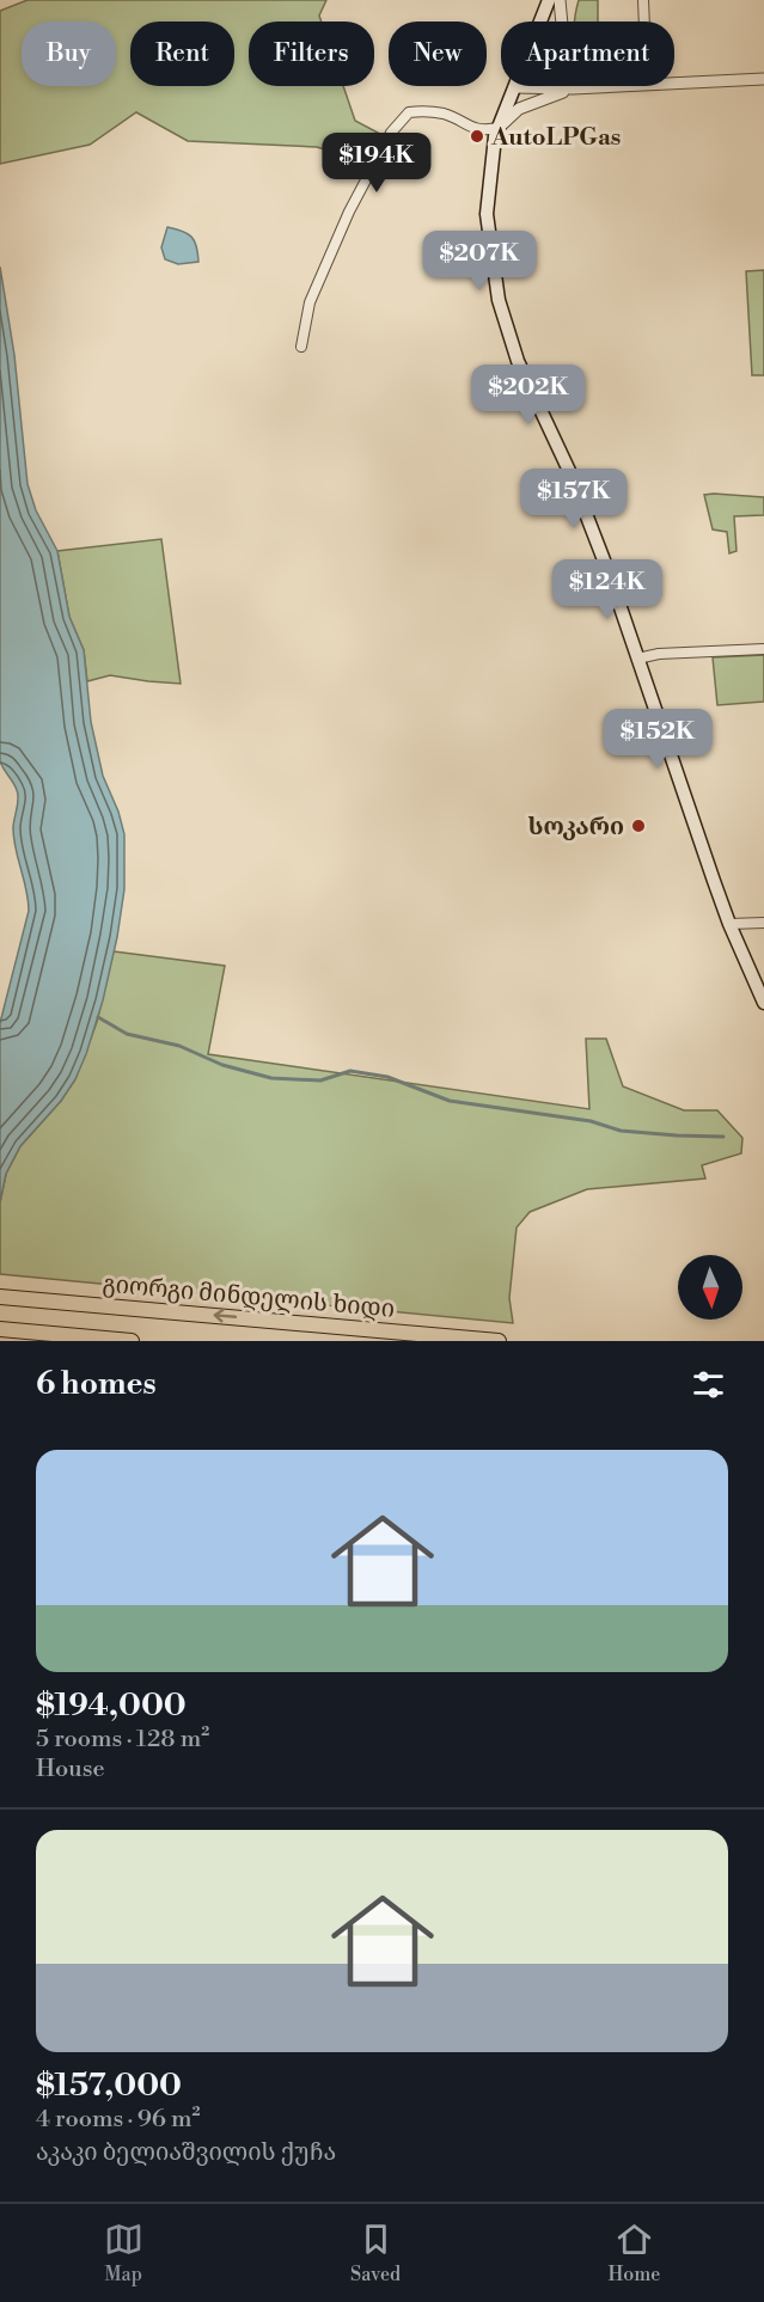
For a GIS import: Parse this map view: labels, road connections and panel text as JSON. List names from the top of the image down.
{
  "streets": {
    "main road": ["გიორგი მინდელის ხიდი"]
  },
  "one_way": ["გიორგი მინდელის ხიდი"],
  "places": ["AutoLPGas", "სოკარი"],
  "north": "bottom",
  "page": {
    "chip": [
      "Buy",
      "Rent",
      "Filters",
      "New",
      "Apartment"
    ],
    "price": [
      "$194K",
      "$207K",
      "$202K",
      "$157K",
      "$124K",
      "$152K"
    ],
    "heading": "6 homes",
    "list": [
      {
        "name": "$194,000",
        "note": "5 rooms · 128 m² · House"
      },
      {
        "name": "$157,000",
        "note": "4 rooms · 96 m² · აკაკი ბელიაშვილის ქუჩა"
      }
    ],
    "tabs": ["Map", "Saved", "Home"]
  }
}
